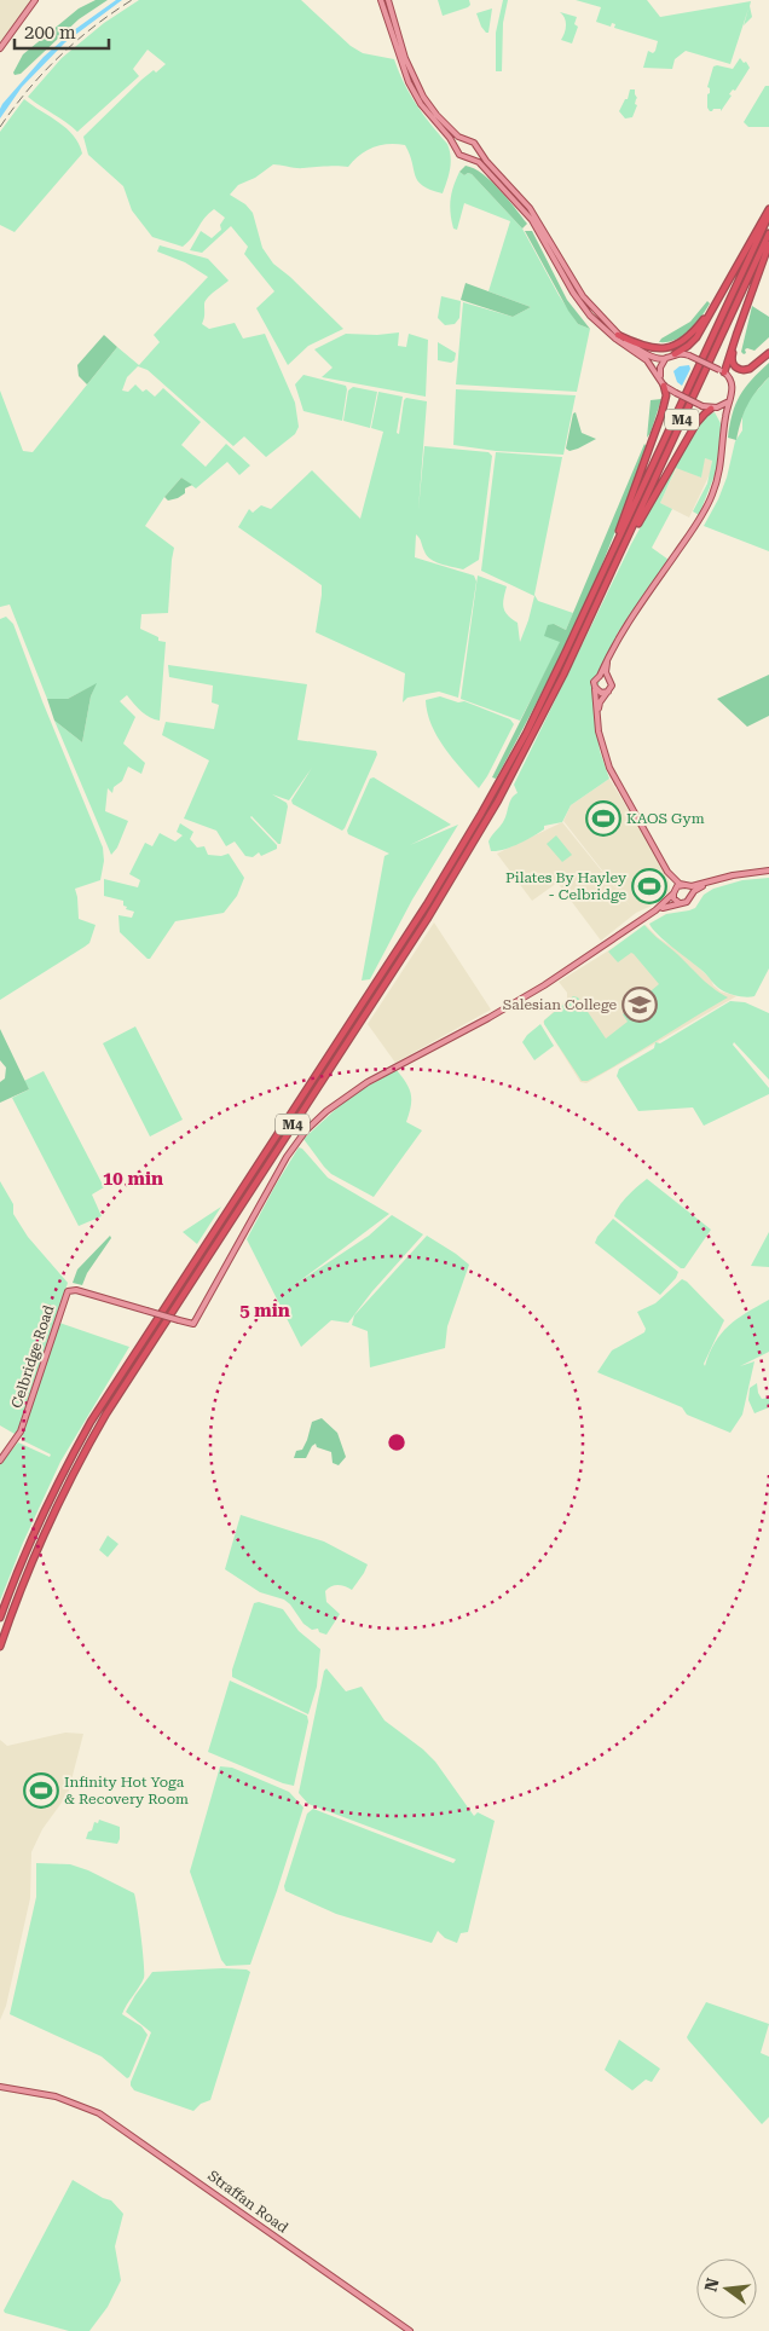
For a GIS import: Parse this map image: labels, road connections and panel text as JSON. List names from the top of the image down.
{
  "streets": {
    "highway": ["M4"],
    "main road": ["Celbridge Road", "Straffan Road"]
  },
  "places": {
    "sports": ["KAOS Gym", "Pilates By Hayley - Celbridge", "Infinity Hot Yoga & Recovery Room"],
    "school or university": ["Salesian College"]
  },
  "scale_bar": "200 m",
  "north": "left",
  "rings": ["10 min", "5 min"]
}
